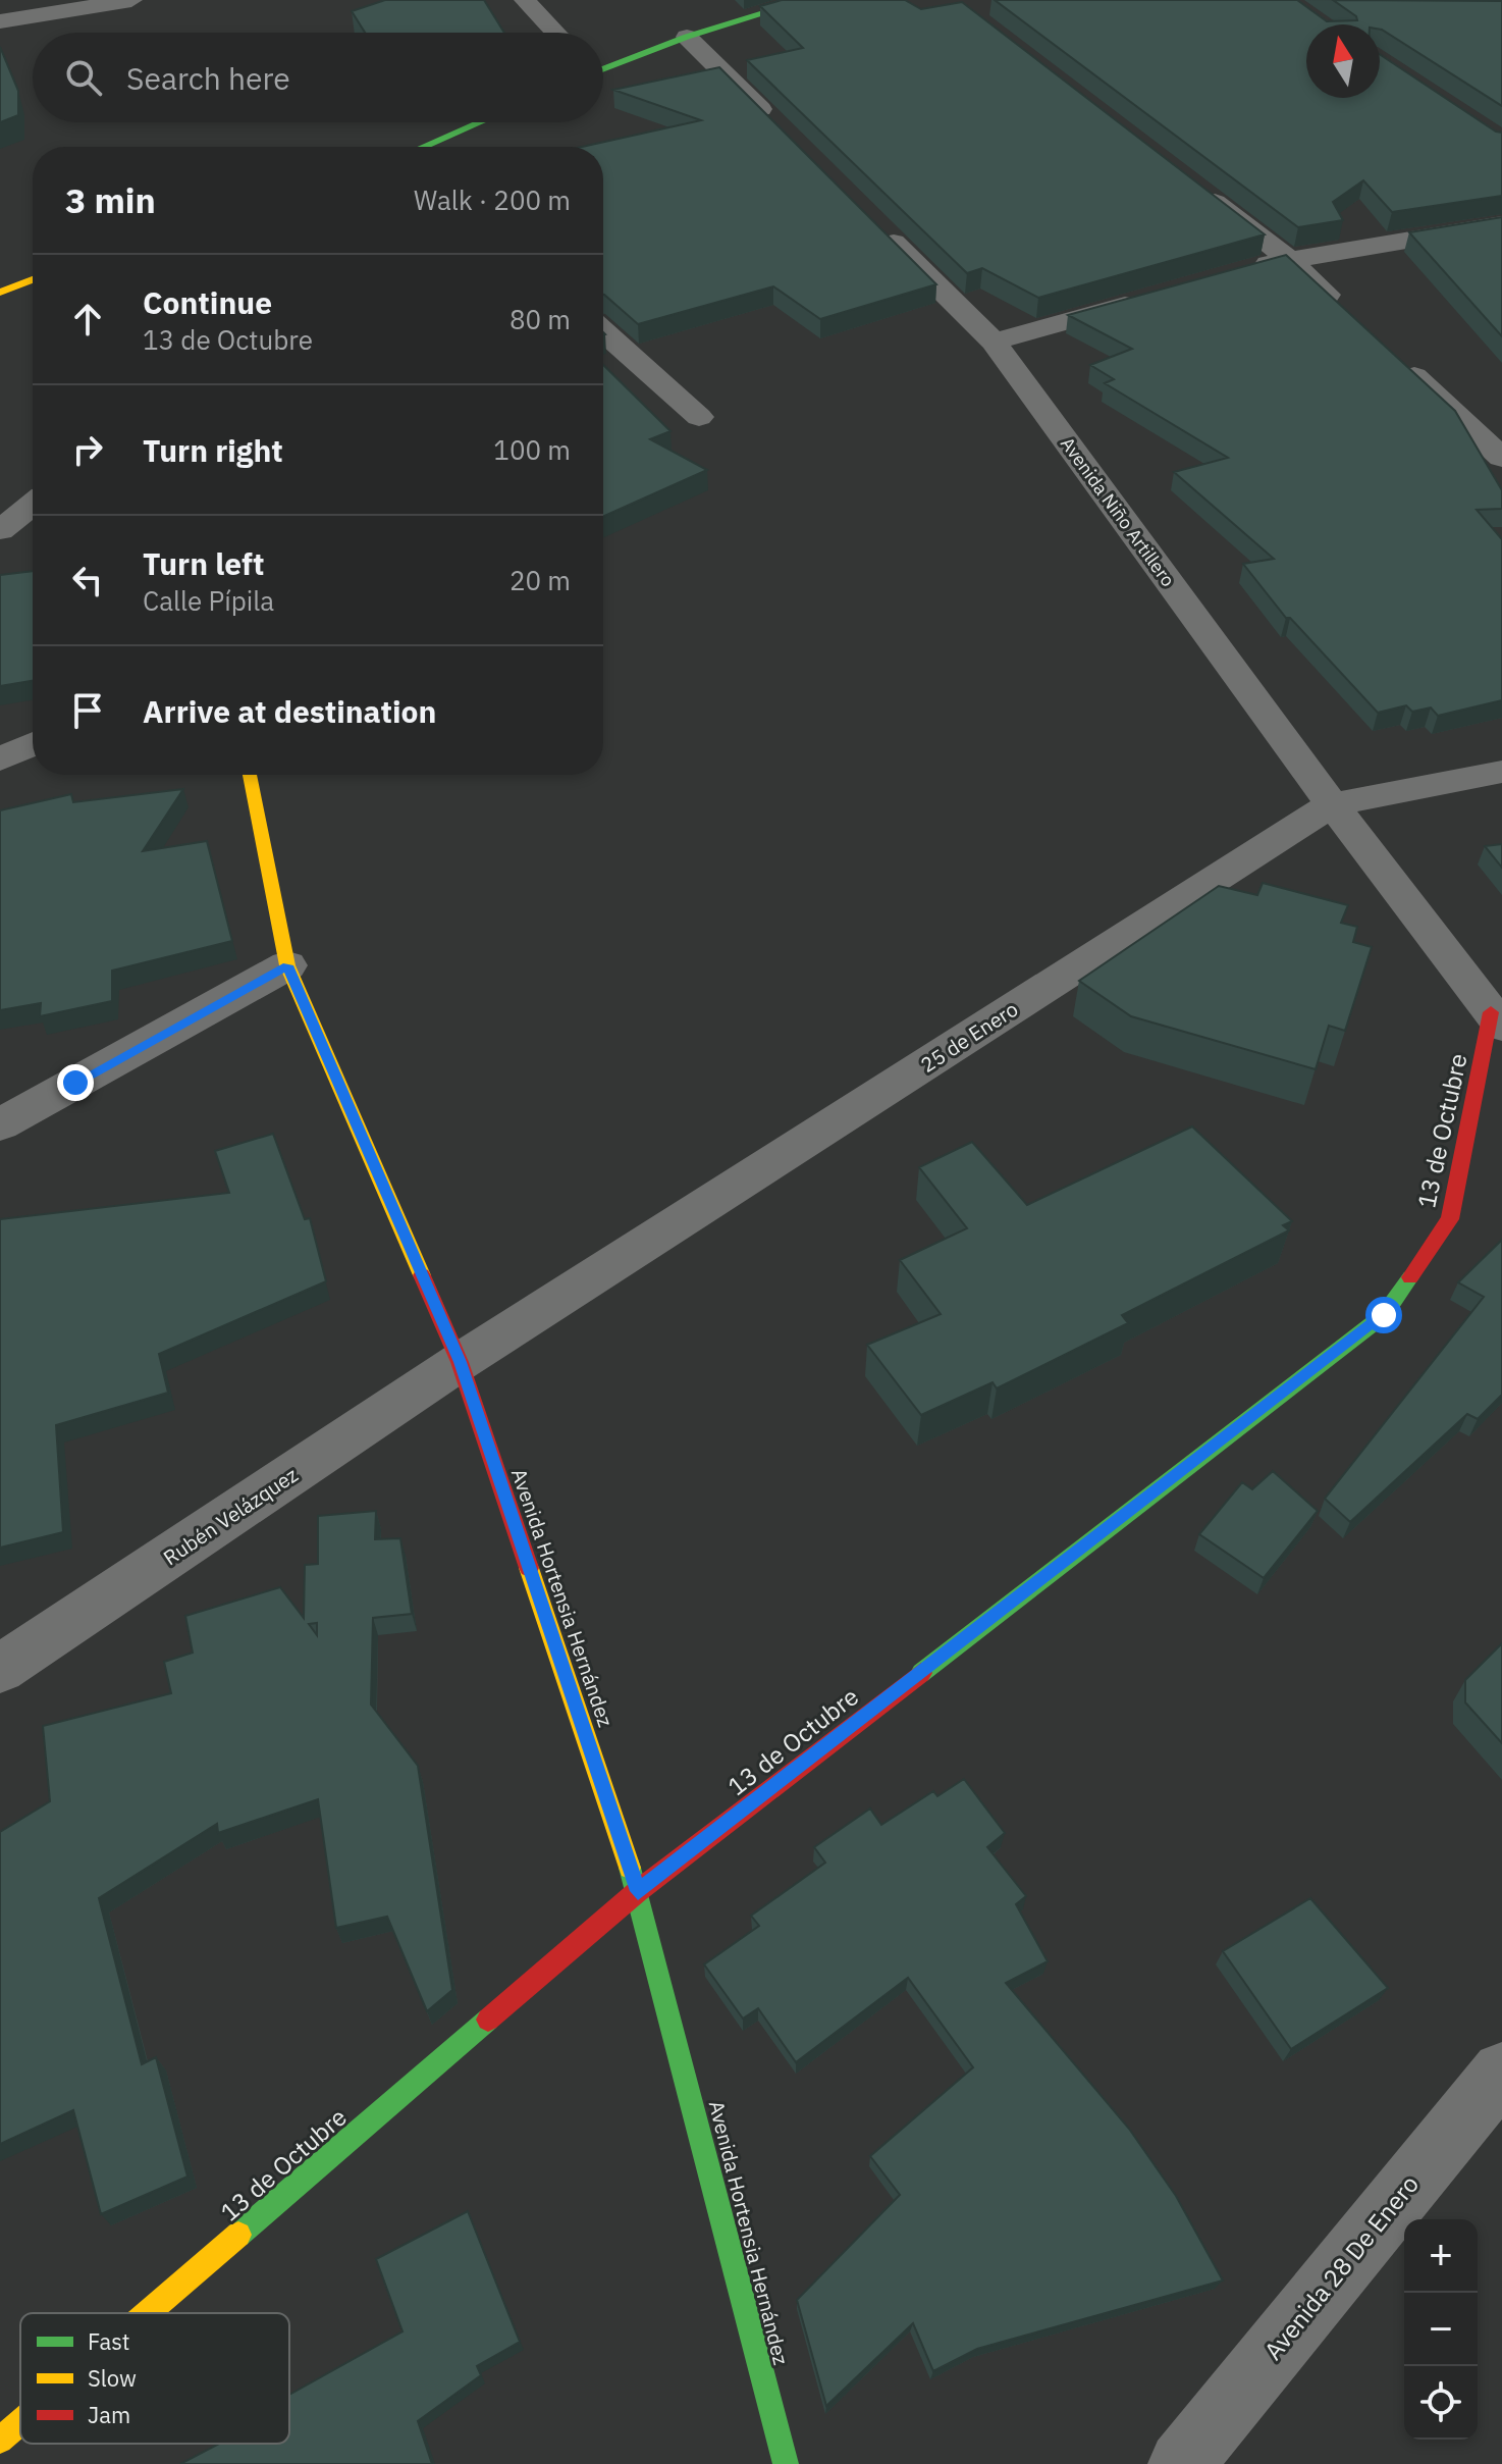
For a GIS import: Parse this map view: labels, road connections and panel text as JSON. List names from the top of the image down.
{
  "streets": {
    "street": [
      "Avenida Niño Artillero",
      "25 de Enero",
      "13 de Octubre",
      "Rubén Velázquez",
      "Avenida Hortensia Hernández",
      "Avenida 28 De Enero"
    ]
  },
  "crossings": [
    ["Avenida Niño Artillero", "25 de Enero"],
    ["Avenida Niño Artillero", "13 de Octubre"],
    ["25 de Enero", "Rubén Velázquez"],
    ["25 de Enero", "Avenida Hortensia Hernández"],
    ["13 de Octubre", "Avenida Hortensia Hernández"],
    ["Rubén Velázquez", "Avenida Hortensia Hernández"]
  ],
  "legend": ["Fast", "Slow", "Jam"],
  "north": "top",
  "page": {
    "search": "Search here",
    "heading": ["3 min", "Walk · 200 m"],
    "list": [
      ["Continue", "13 de Octubre", "80 m"],
      ["Turn right", "100 m"],
      ["Turn left", "Calle Pípila", "20 m"],
      "Arrive at destination"
    ],
    "map_buttons": ["+", "−"]
  }
}
